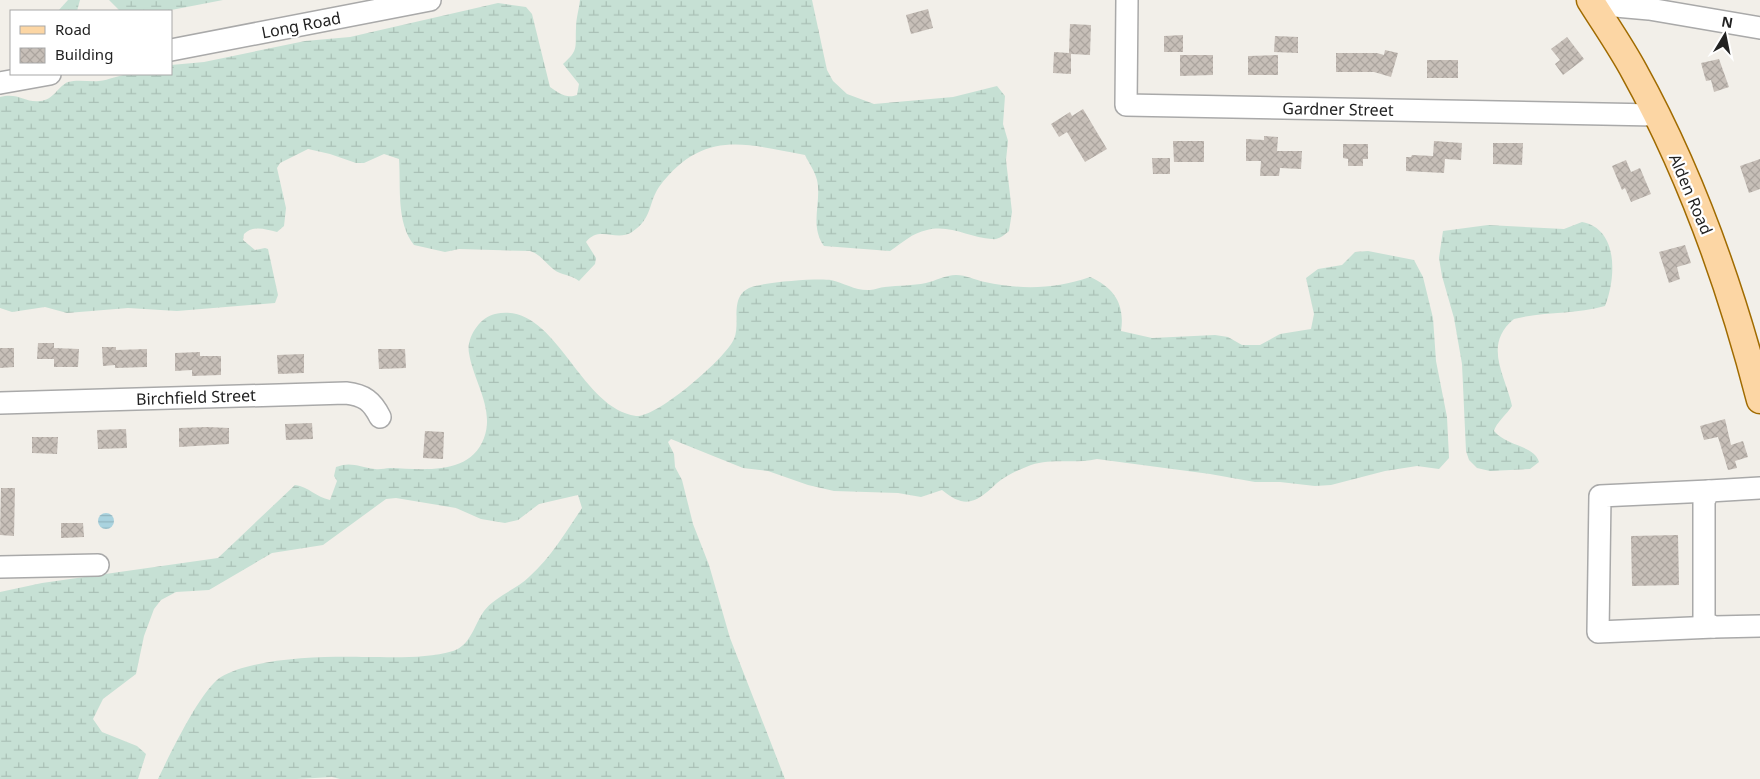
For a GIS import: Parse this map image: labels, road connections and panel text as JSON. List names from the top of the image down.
{
  "streets": {
    "main road": ["Alden Road"],
    "street": ["Long Road", "Gardner Street", "Birchfield Street"]
  },
  "crossings": [
    ["Gardner Street", "Alden Road"]
  ],
  "legend": ["Road", "Building"],
  "north": "top"
}
